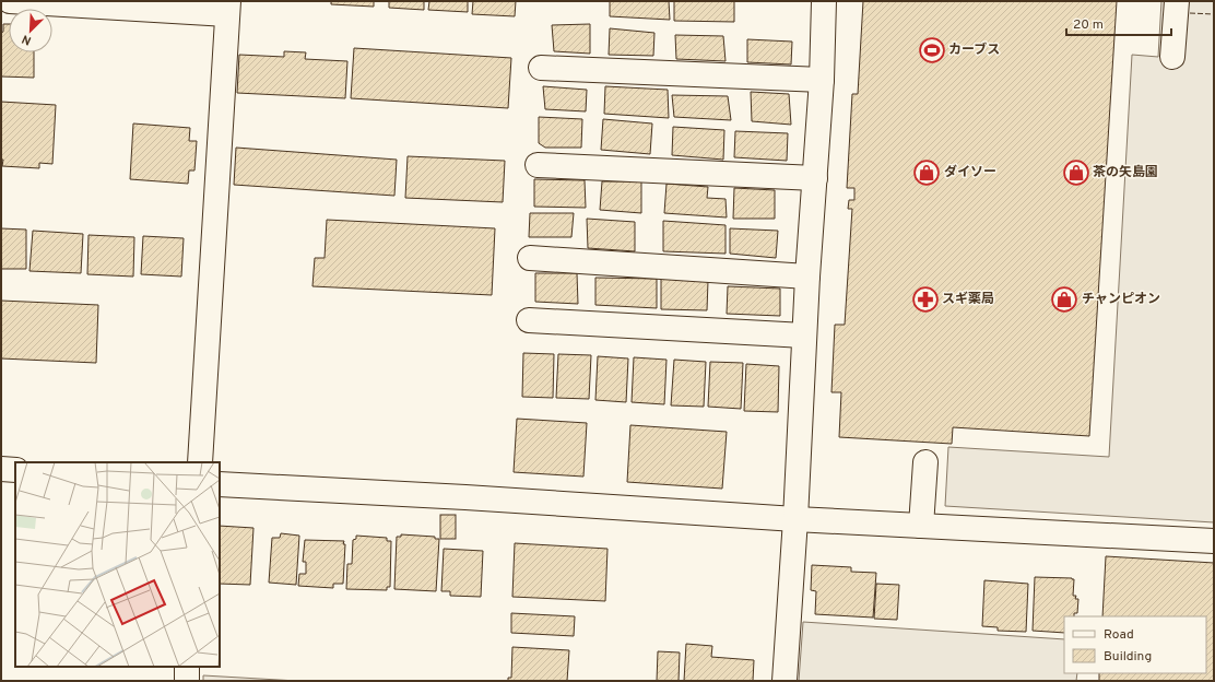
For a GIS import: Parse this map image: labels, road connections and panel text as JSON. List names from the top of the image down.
{
  "places": {
    "sports": ["カーブス"],
    "shop": ["ダイソー", "茶の矢島園", "チャンピオン"],
    "pharmacy": ["スギ薬局"]
  },
  "legend": ["Road", "Building"],
  "scale_bar": "20 m",
  "north": "bottom left"
}
